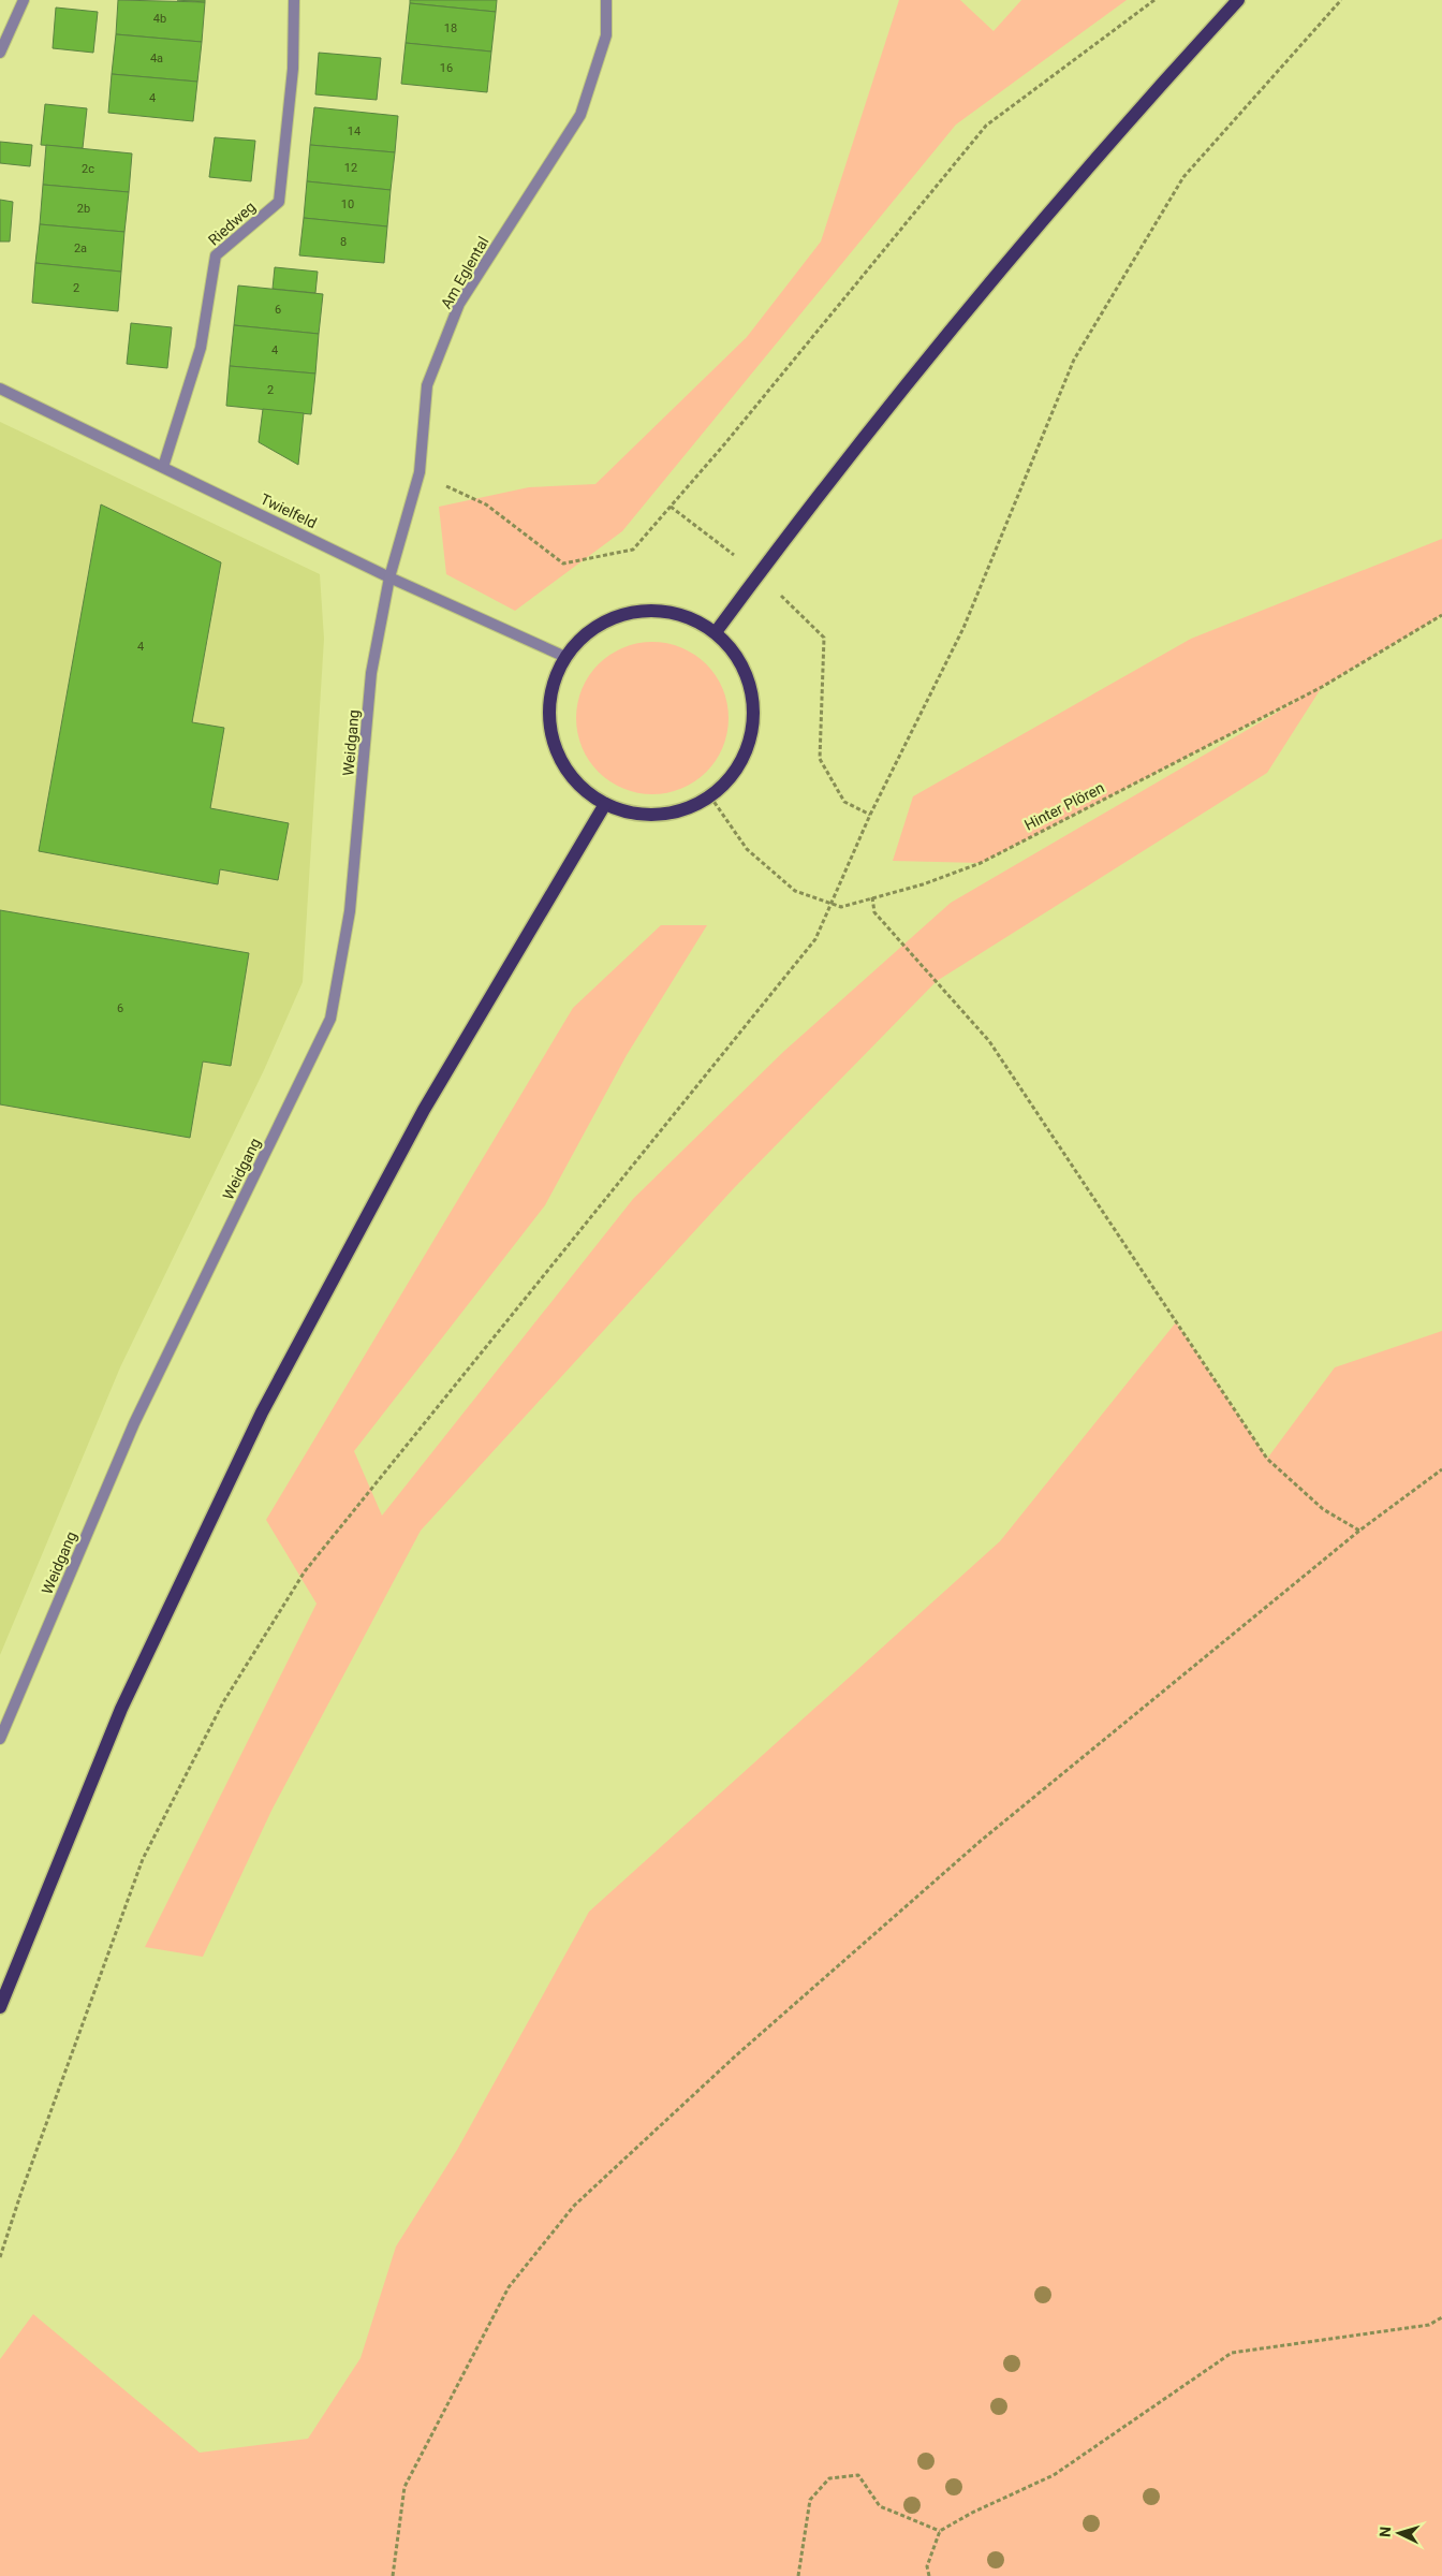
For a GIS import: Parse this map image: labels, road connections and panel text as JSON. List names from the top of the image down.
{
  "streets": {
    "street": [
      "Riedweg",
      "Am Eglental",
      "Twielfeld",
      "Weidgang"
    ],
    "path": ["Hinter Plören"]
  },
  "crossings": [
    ["Riedweg", "Twielfeld"],
    ["Am Eglental", "Twielfeld"],
    ["Am Eglental", "Weidgang"],
    ["Twielfeld", "Weidgang"]
  ],
  "house_numbers": [
    "4b",
    "18",
    "4a",
    "16",
    "4",
    "14",
    "12",
    "2c",
    "10",
    "2b",
    "8",
    "2a",
    "2",
    "6",
    "4",
    "2",
    "4",
    "6"
  ],
  "north": "left"
}
